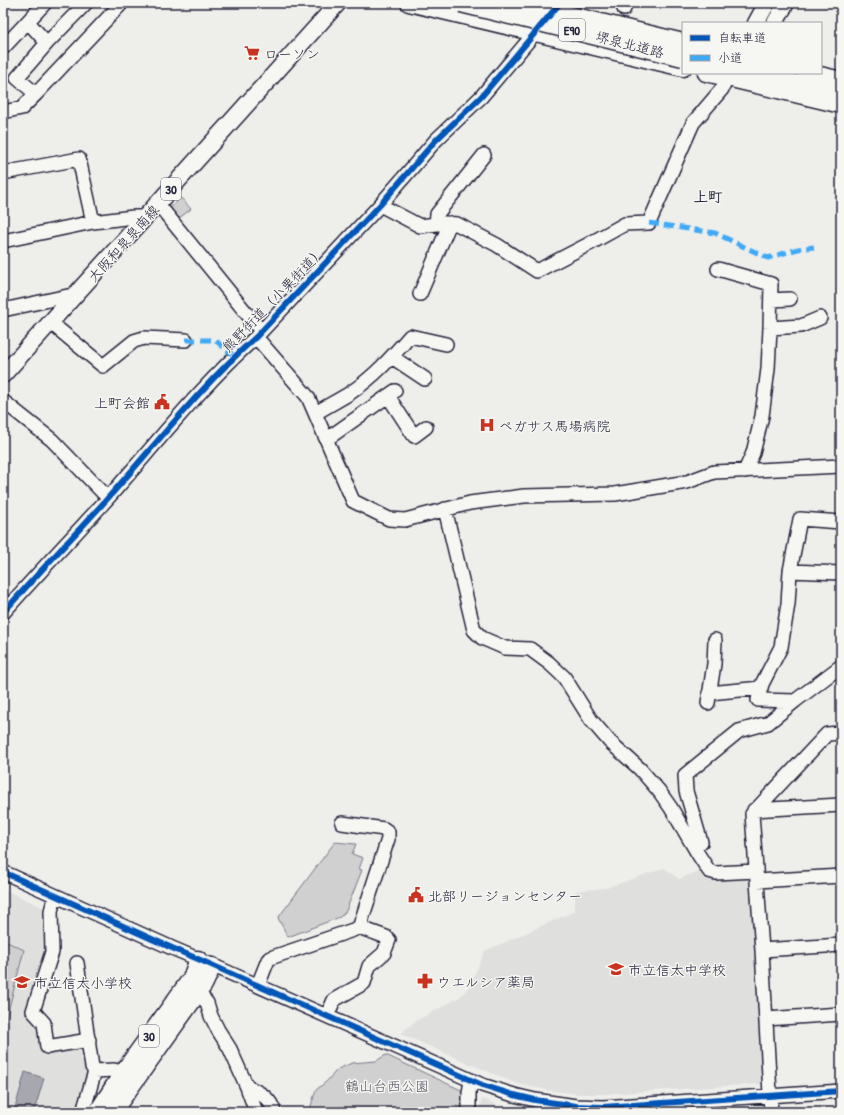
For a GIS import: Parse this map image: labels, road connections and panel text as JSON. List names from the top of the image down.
{
  "streets": {
    "highway": ["E90", "堺泉北道路"],
    "main road": ["30", "大阪和泉泉南線"],
    "street": ["熊野街道（小栗街道）"]
  },
  "districts": ["上町"],
  "parks": ["鶴山台西公園"],
  "places": {
    "supermarket": ["ローソン"],
    "public building": ["上町会館", "北部リージョンセンター"],
    "hospital": ["ペガサス馬場病院"],
    "school or university": ["市立信太中学校", "市立信太小学校"],
    "pharmacy": ["ウエルシア薬局"]
  },
  "legend": ["自転車道", "小道"]
}
